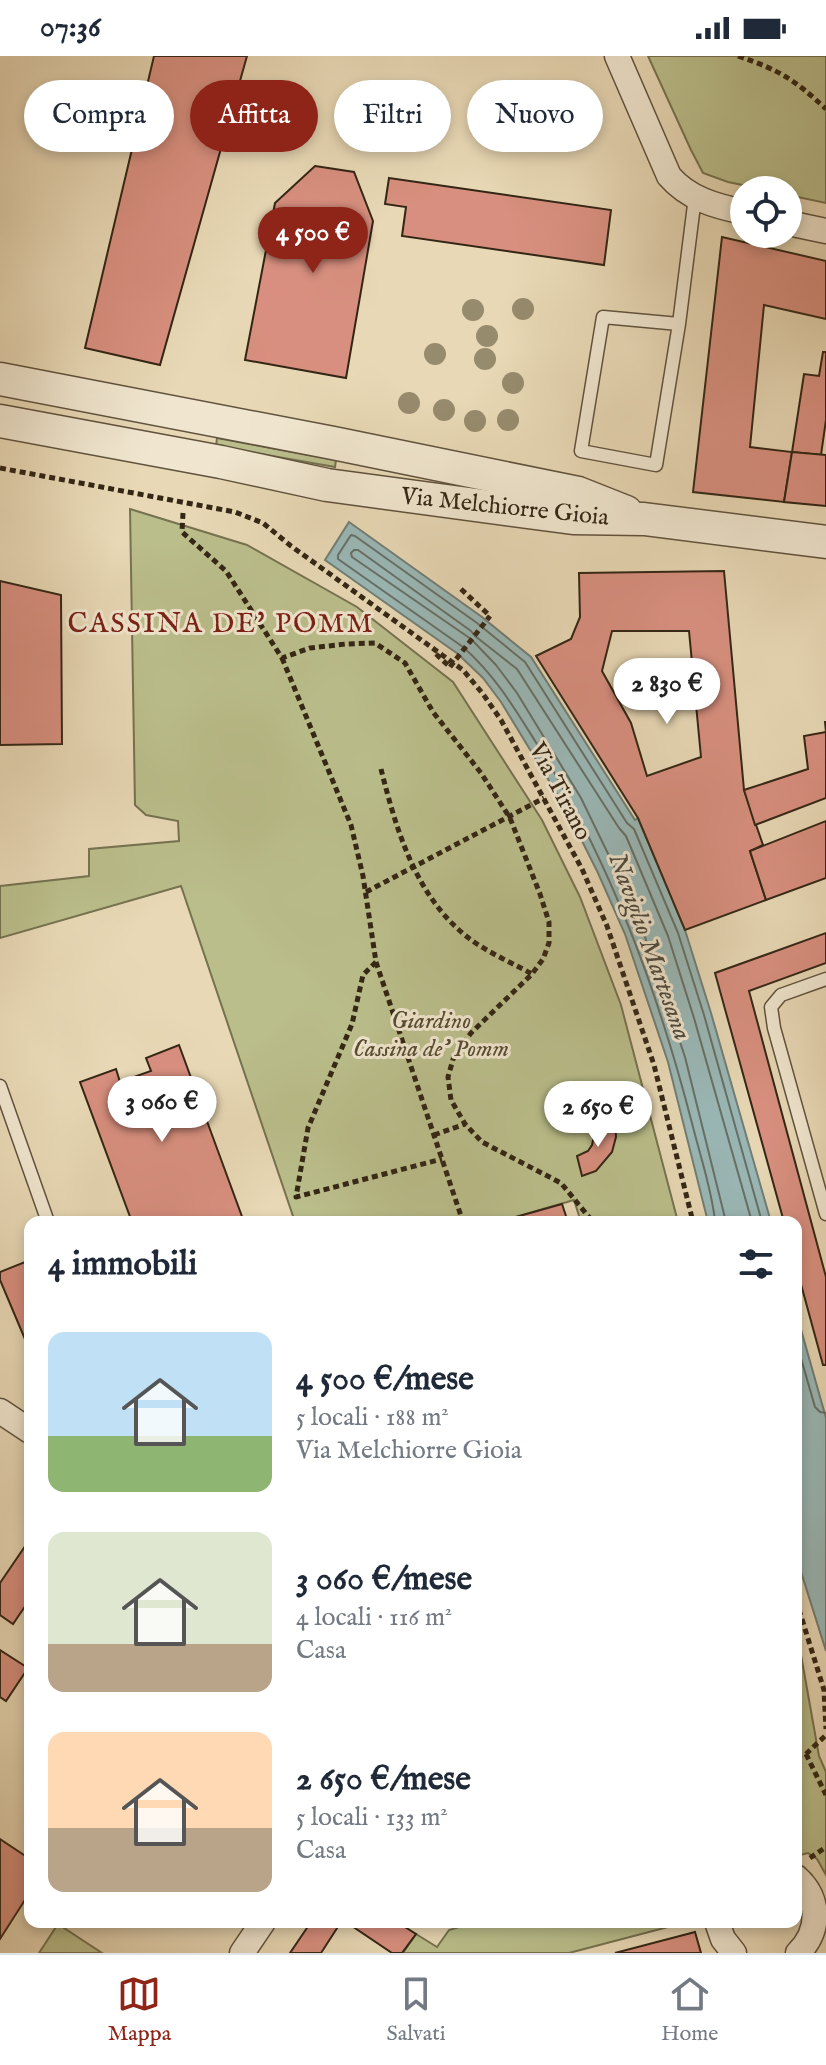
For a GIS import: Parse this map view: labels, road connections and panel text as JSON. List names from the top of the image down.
{
  "streets": {
    "street": ["Via Melchiorre Gioia"],
    "path": ["Via Tirano"]
  },
  "districts": ["CASSINA DE' POMM"],
  "water": ["Naviglio Martesana"],
  "parks": ["Giardino Cassina de' Pomm"],
  "page": {
    "status": "07:36",
    "chip": [
      "Compra",
      "Affitta",
      "Filtri",
      "Nuovo"
    ],
    "price": [
      "4 500 €",
      "2 830 €",
      "3 060 €",
      "2 650 €"
    ],
    "heading": "4 immobili",
    "list": [
      {
        "name": "4 500 €/mese",
        "note": "5 locali · 188 m² · Via Melchiorre Gioia"
      },
      {
        "name": "3 060 €/mese",
        "note": "4 locali · 116 m² · Casa"
      },
      {
        "name": "2 650 €/mese",
        "note": "5 locali · 133 m² · Casa"
      }
    ],
    "tabs": ["Mappa", "Salvati", "Home"]
  }
}
